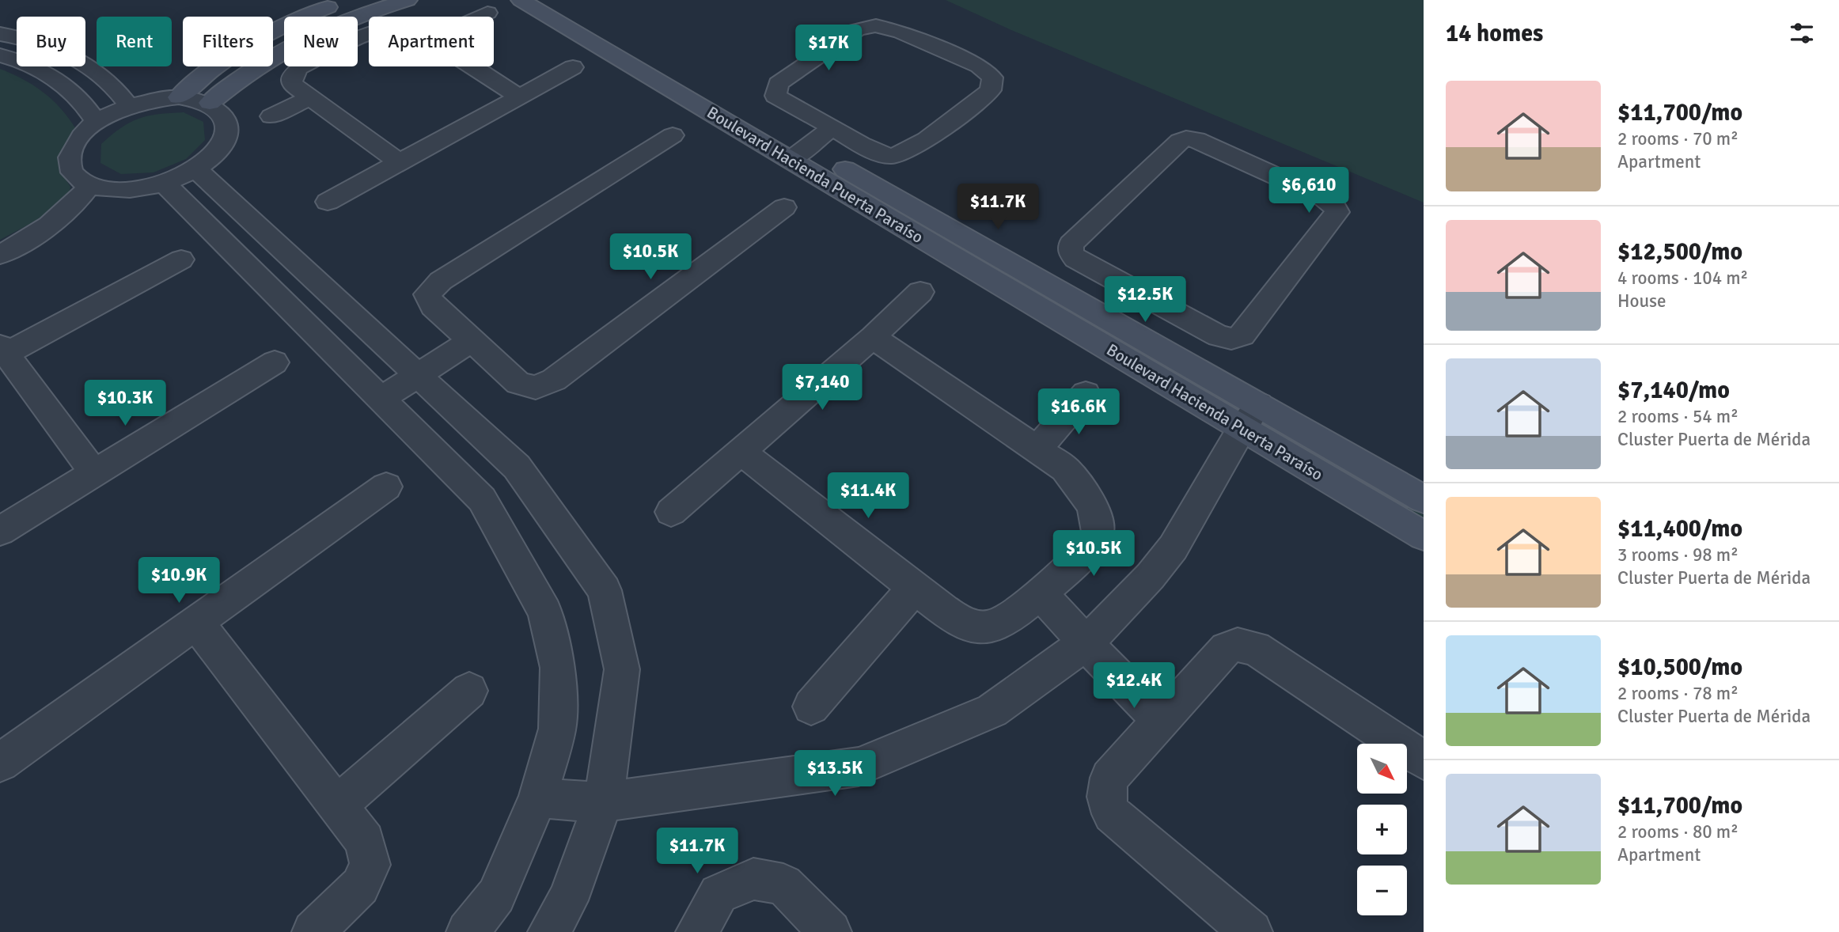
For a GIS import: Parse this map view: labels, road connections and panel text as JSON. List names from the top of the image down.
{
  "streets": {
    "street": ["Boulevard Hacienda Puerta Paraíso"]
  },
  "north": "bottom right",
  "page": {
    "heading": "14 homes",
    "chip": [
      "Buy",
      "Rent",
      "Filters",
      "New",
      "Apartment"
    ],
    "price": [
      "$17K",
      "$6,610",
      "$11.7K",
      "$10.5K",
      "$12.5K",
      "$7,140",
      "$10.3K",
      "$16.6K",
      "$11.4K",
      "$10.5K",
      "$10.9K",
      "$12.4K",
      "$13.5K",
      "$11.7K"
    ],
    "list": [
      {
        "name": "$11,700/mo",
        "note": "2 rooms · 70 m² · Apartment"
      },
      {
        "name": "$12,500/mo",
        "note": "4 rooms · 104 m² · House"
      },
      {
        "name": "$7,140/mo",
        "note": "2 rooms · 54 m² · Cluster Puerta de Mérida"
      },
      {
        "name": "$11,400/mo",
        "note": "3 rooms · 98 m² · Cluster Puerta de Mérida"
      },
      {
        "name": "$10,500/mo",
        "note": "2 rooms · 78 m² · Cluster Puerta de Mérida"
      },
      {
        "name": "$11,700/mo",
        "note": "2 rooms · 80 m² · Apartment"
      }
    ],
    "map_buttons": ["+", "−"]
  }
}
